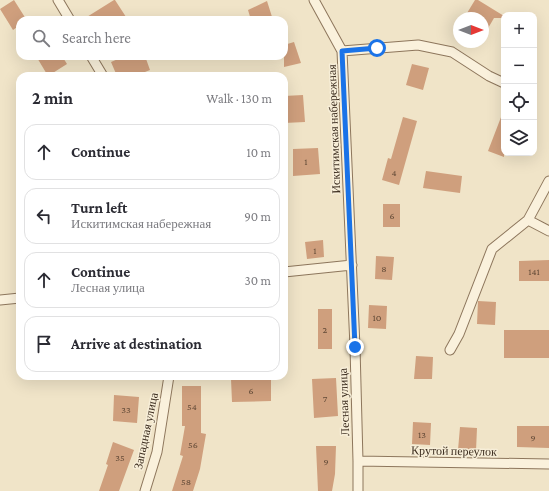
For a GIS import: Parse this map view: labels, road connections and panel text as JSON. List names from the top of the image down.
{
  "streets": {
    "lane": [
      "Искитимская набережная",
      "Лесная улица",
      "Западная улица",
      "Крутой переулок"
    ]
  },
  "crossings": [
    ["Искитимская набережная", "Лесная улица"],
    ["Лесная улица", "Крутой переулок"]
  ],
  "house_numbers": [
    "1",
    "4",
    "6",
    "1",
    "8",
    "141",
    "10",
    "2",
    "6",
    "7",
    "54",
    "33",
    "13",
    "9",
    "56",
    "35",
    "9",
    "58"
  ],
  "north": "right",
  "page": {
    "map_buttons": ["+", "−"],
    "search": "Search here",
    "heading": ["2 min", "Walk · 130 m"],
    "list": [
      ["Continue", "10 m"],
      ["Turn left", "Искитимская набережная", "90 m"],
      ["Continue", "Лесная улица", "30 m"],
      "Arrive at destination"
    ]
  }
}
